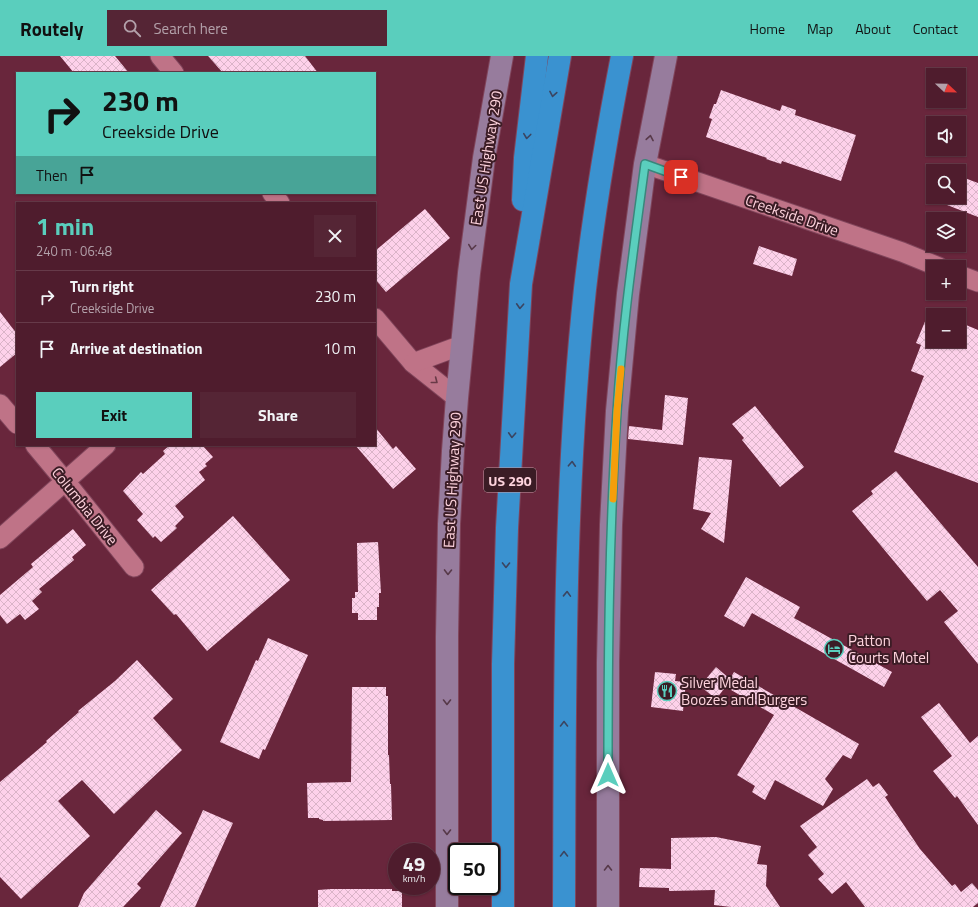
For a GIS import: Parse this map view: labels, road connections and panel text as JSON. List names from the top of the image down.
{
  "streets": {
    "highway": ["US 290"],
    "main road": ["East US Highway 290"],
    "street": ["Creekside Drive", "Columbia Drive"]
  },
  "places": {
    "hotel": ["Patton Courts Motel"],
    "restaurant": ["Silver Medal Boozes and Burgers"]
  },
  "north": "right",
  "page": {
    "header": "Routely",
    "search": "Search here",
    "nav": [
      "Home",
      "Map",
      "About",
      "Contact"
    ],
    "map_buttons": ["+", "−"],
    "turn": ["230 m", "Creekside Drive"],
    "then": "Then",
    "heading": ["1 min", "240 m · 06:48"],
    "list": [
      {
        "name": "Turn right",
        "note": "Creekside Drive",
        "value": "230 m"
      },
      {
        "name": "Arrive at destination",
        "value": "10 m"
      }
    ],
    "buttons": ["Exit", "Share"],
    "speed": "49 km/h",
    "limit": "50"
  }
}
